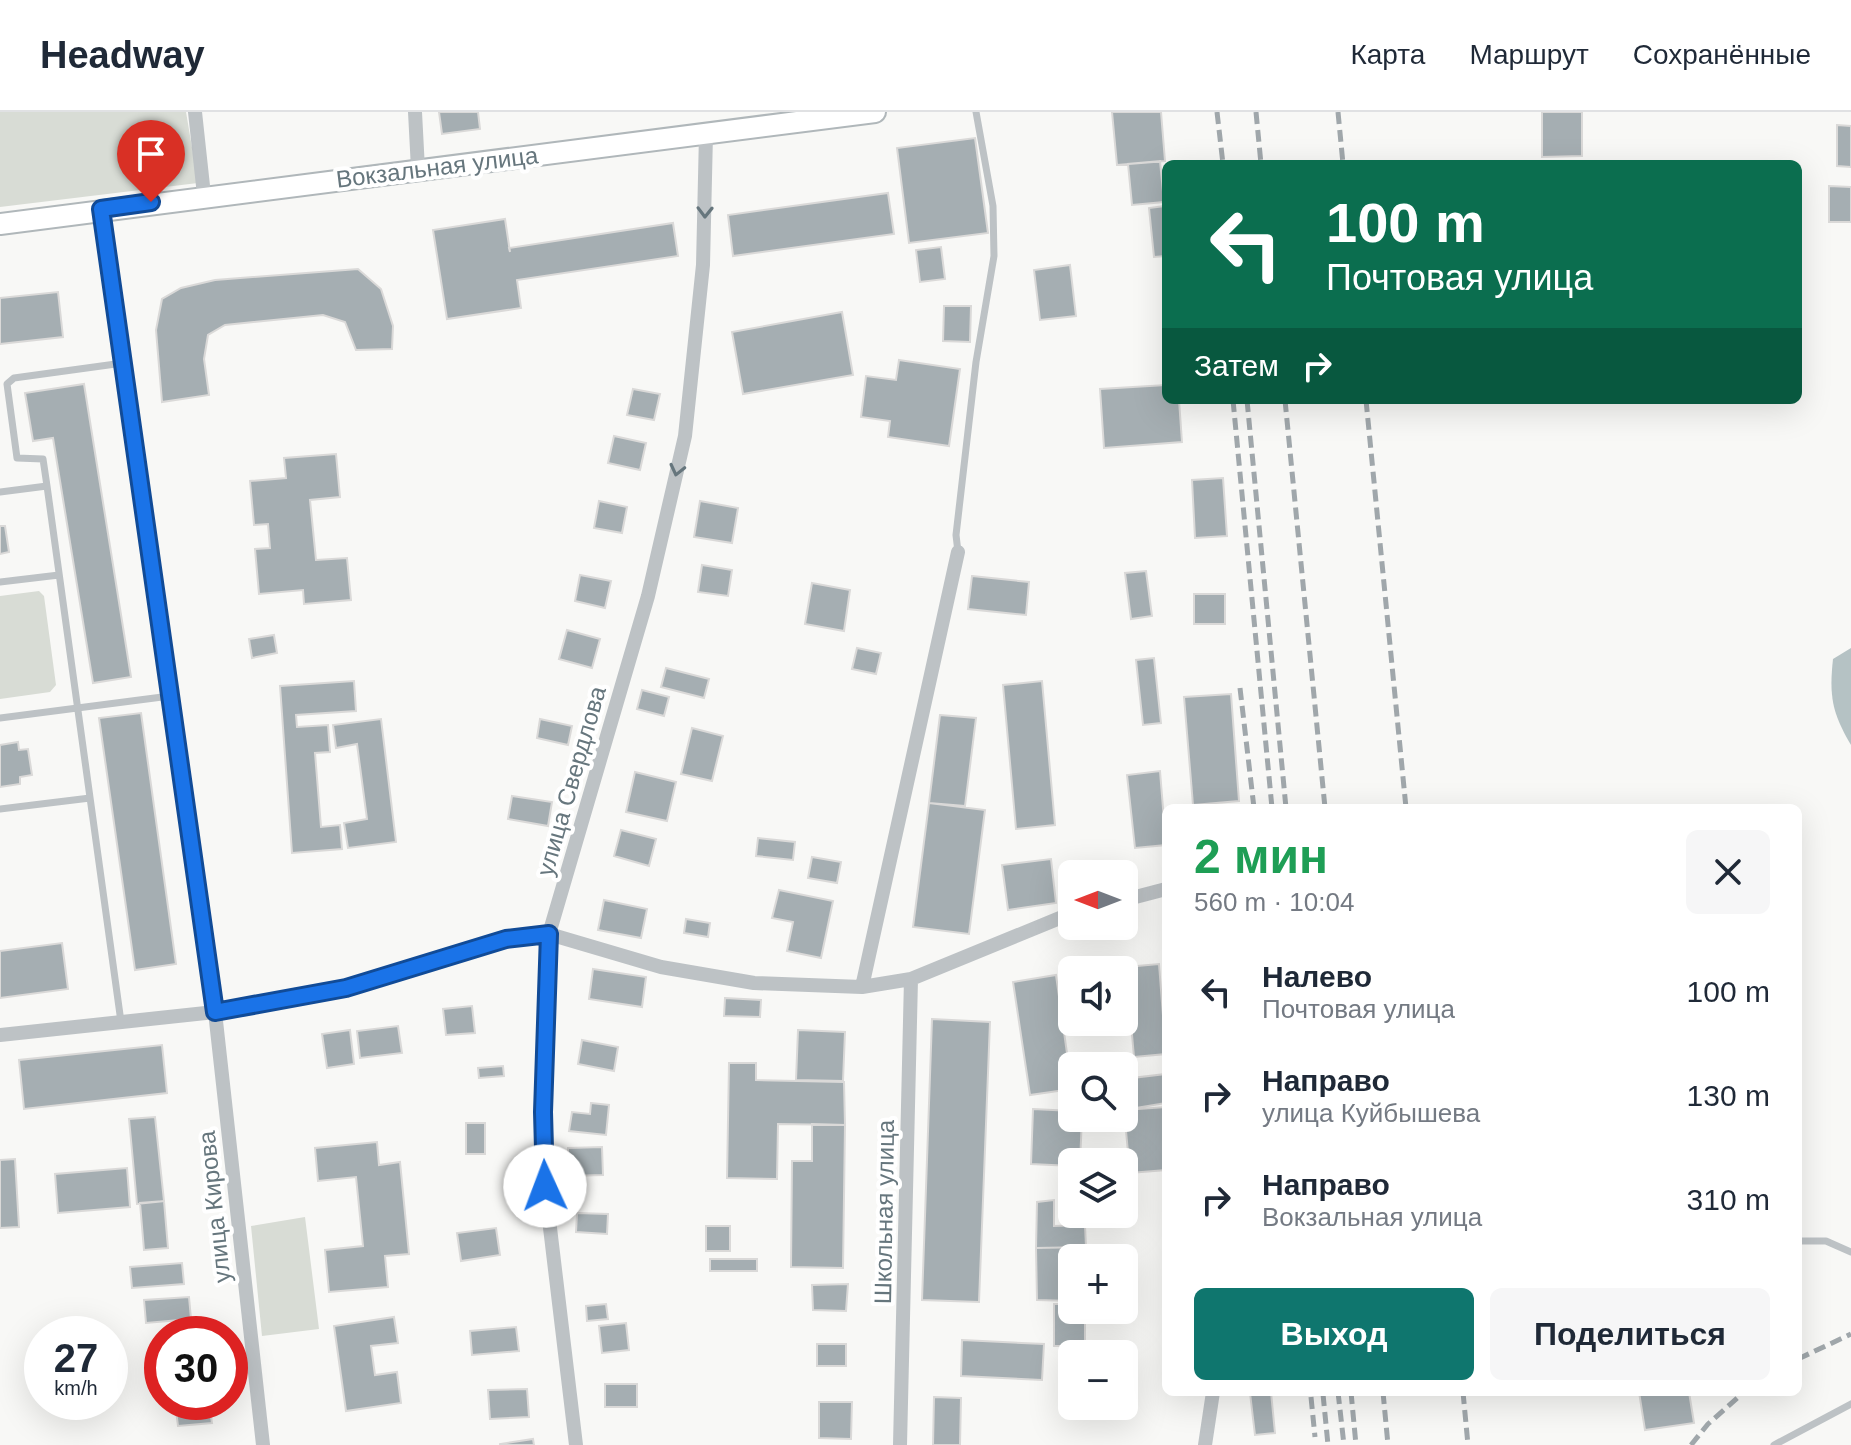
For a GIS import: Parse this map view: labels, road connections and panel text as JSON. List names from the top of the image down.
{
  "streets": {
    "street": [
      "Вокзальная улица",
      "улица Свердлова",
      "улица Кирова",
      "Школьная улица"
    ]
  },
  "crossings": [
    ["Вокзальная улица", "улица Свердлова"],
    ["Вокзальная улица", "улица Кирова"]
  ],
  "one_way": ["улица Свердлова"],
  "north": "left",
  "page": {
    "header": "Headway",
    "nav": ["Карта", "Маршрут", "Сохранённые"],
    "turn": ["100 m", "Почтовая улица"],
    "then": "Затем",
    "heading": ["2 мин", "560 m · 10:04"],
    "map_buttons": ["+", "−"],
    "list": [
      {
        "name": "Налево",
        "note": "Почтовая улица",
        "value": "100 m"
      },
      {
        "name": "Направо",
        "note": "улица Куйбышева",
        "value": "130 m"
      },
      {
        "name": "Направо",
        "note": "Вокзальная улица",
        "value": "310 m"
      }
    ],
    "buttons": ["Выход", "Поделиться"],
    "speed": "27 km/h",
    "limit": "30"
  }
}
